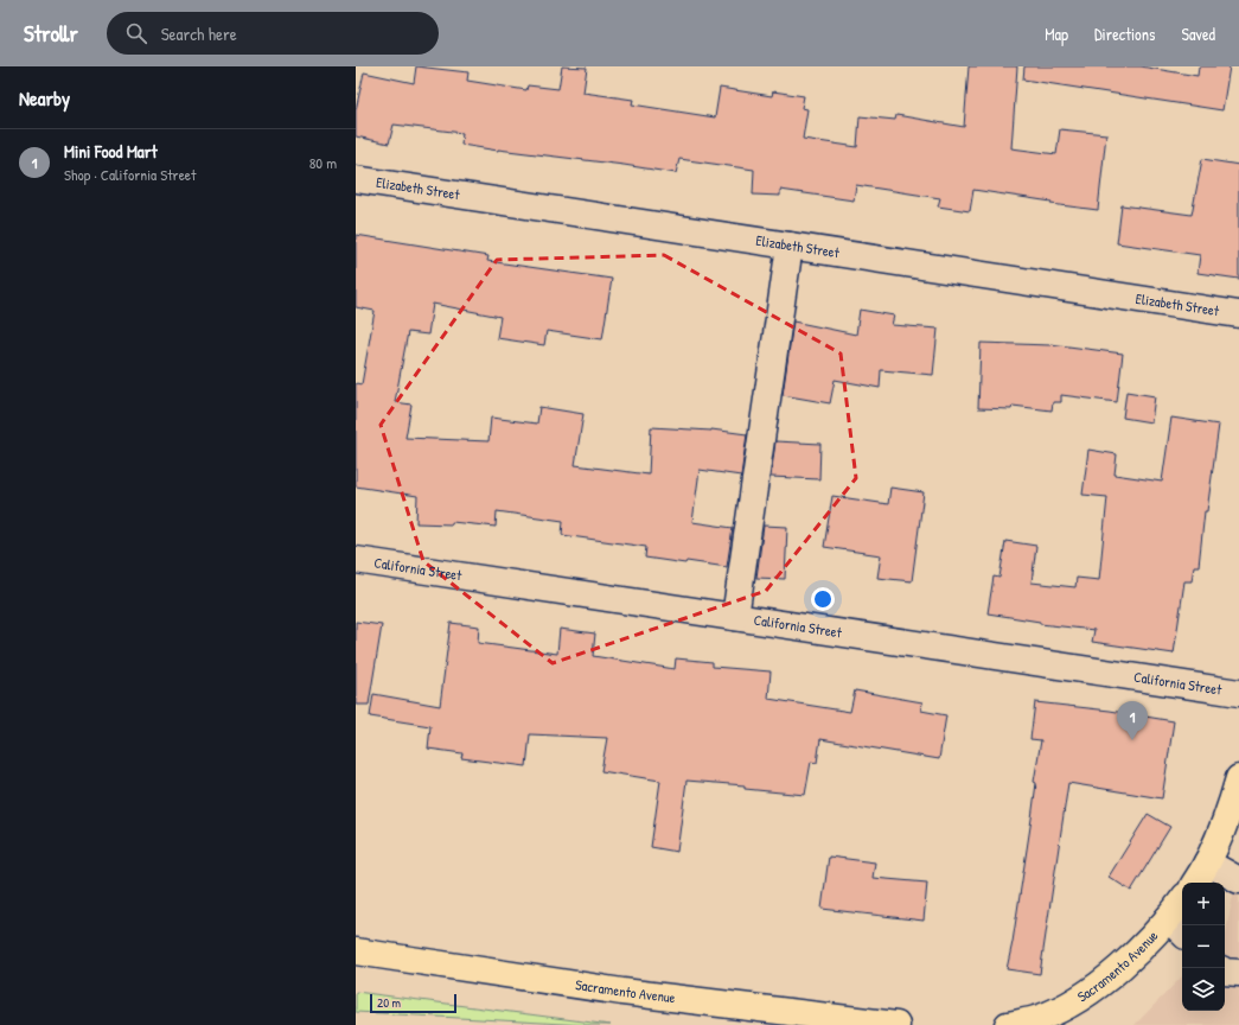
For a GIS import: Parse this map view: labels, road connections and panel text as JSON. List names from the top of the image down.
{
  "streets": {
    "main road": ["Sacramento Avenue"],
    "street": ["Elizabeth Street", "California Street"]
  },
  "scale_bar": "20 m",
  "page": {
    "header": "Strollr",
    "search": "Search here",
    "nav": ["Map", "Directions", "Saved"],
    "heading": "Nearby",
    "list": [
      {
        "mark": "1",
        "name": "Mini Food Mart",
        "note": "Shop · California Street",
        "value": "80 m"
      }
    ],
    "pins": "1",
    "map_buttons": ["+", "−"],
    "scale": "20 m"
  }
}
